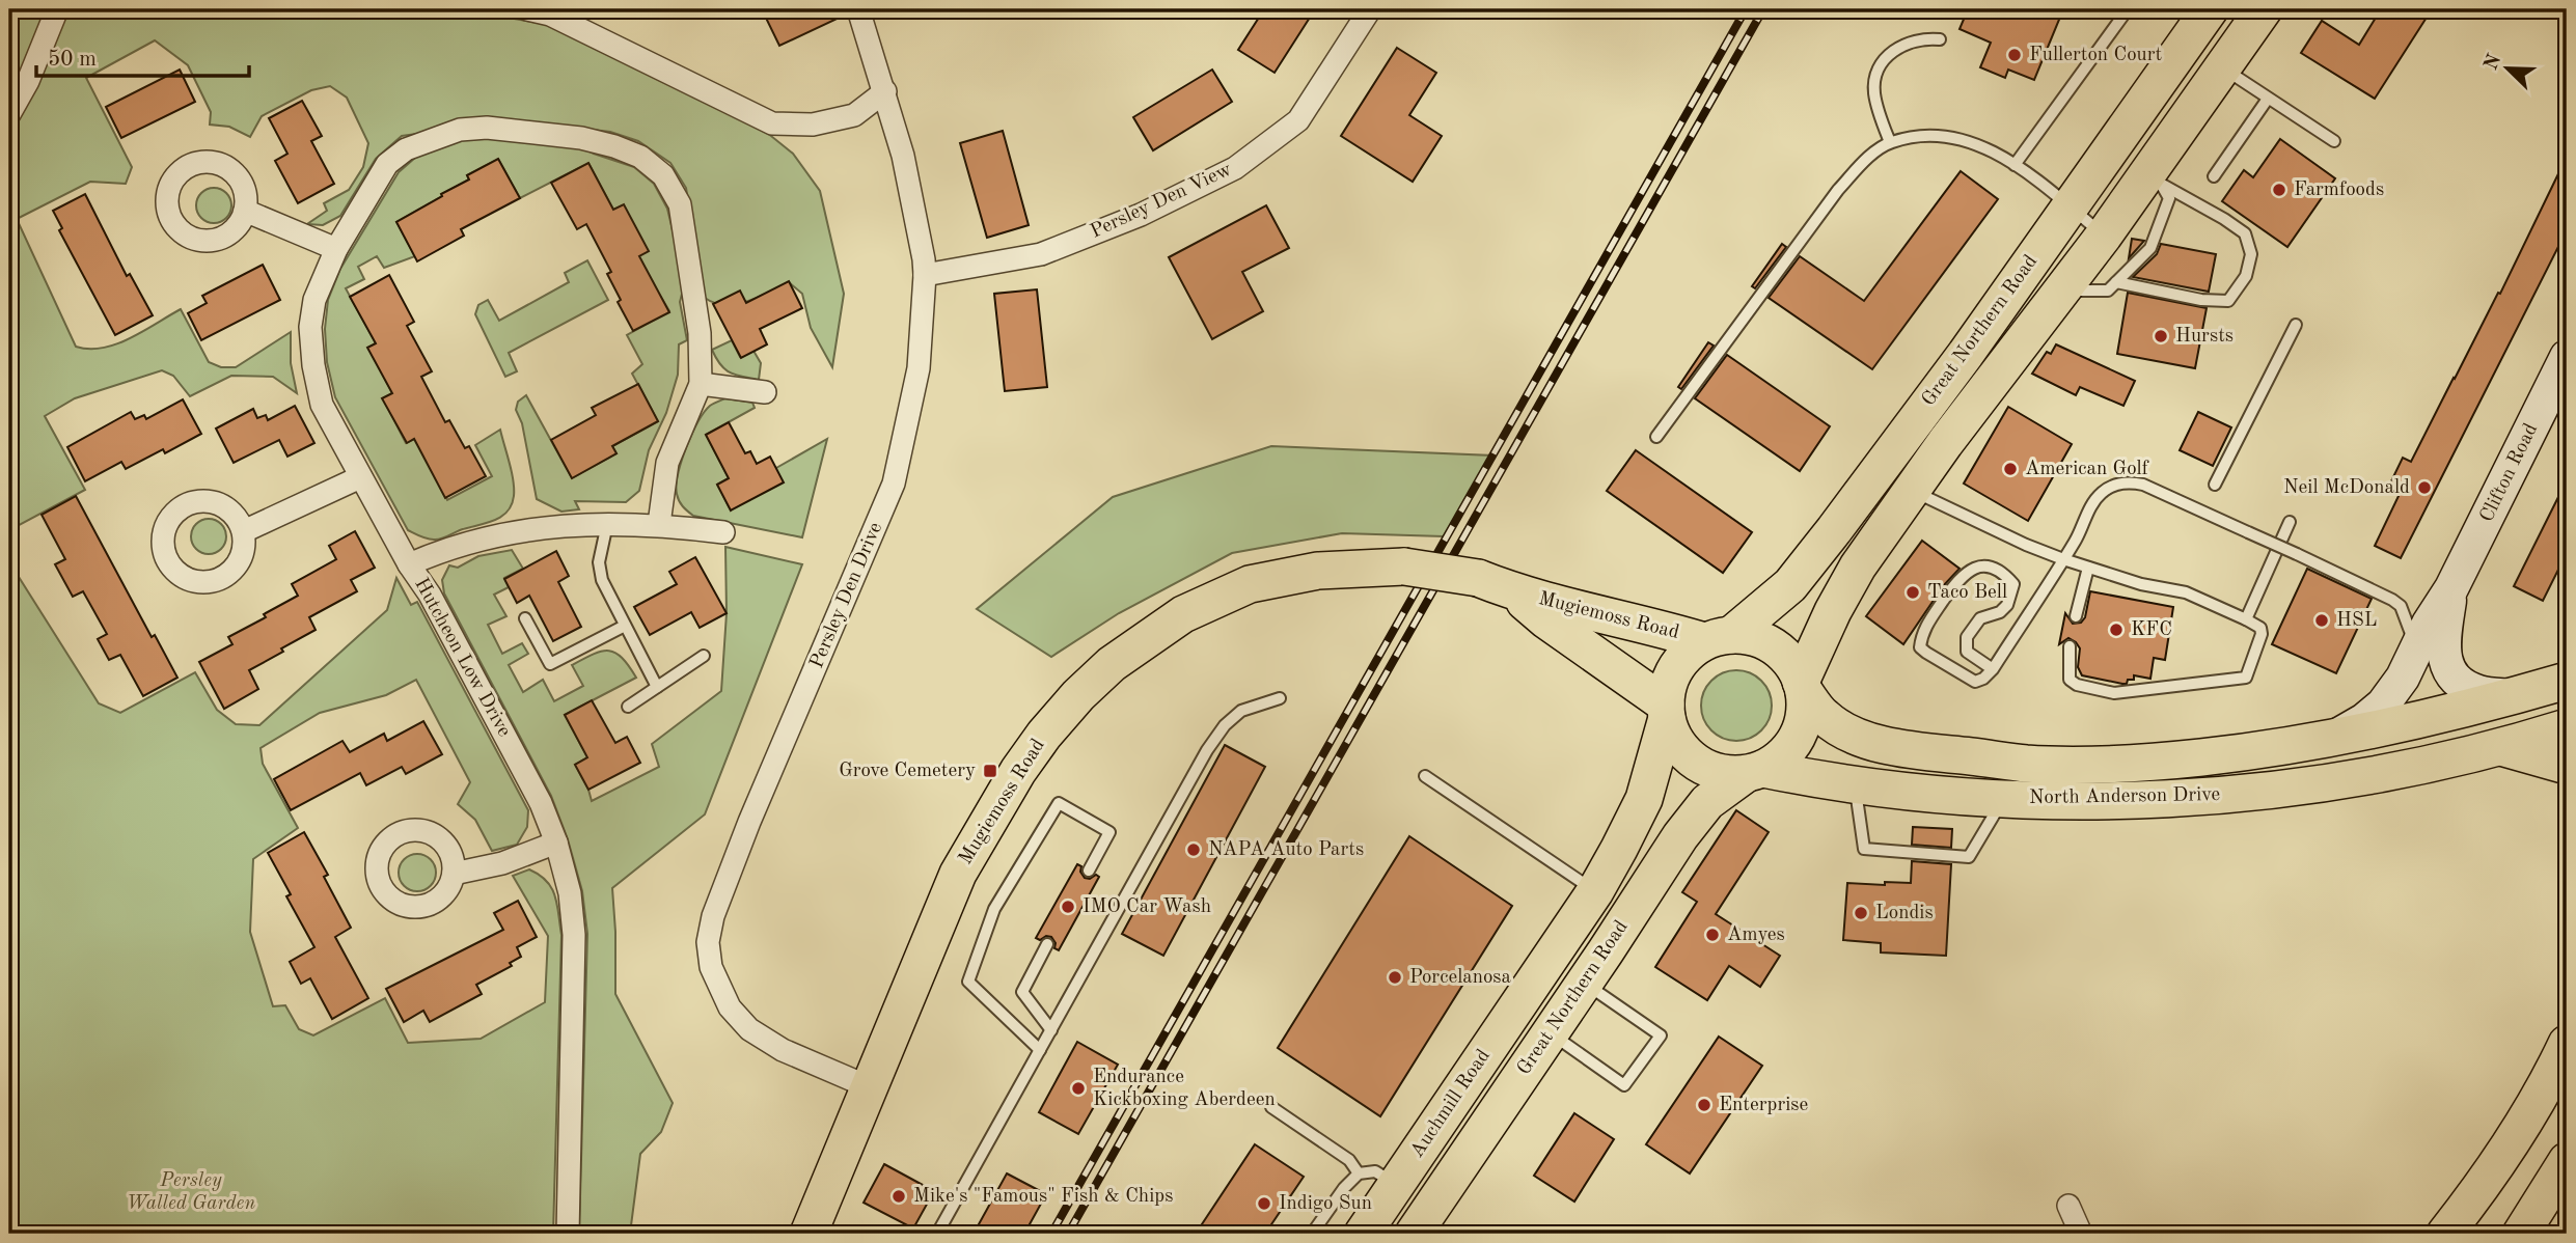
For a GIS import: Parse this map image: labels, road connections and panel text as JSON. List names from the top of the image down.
{
  "streets": {
    "main road": [
      "Great Northern Road",
      "Mugiemoss Road",
      "North Anderson Drive",
      "Auchmill Road"
    ],
    "street": [
      "Persley Den View",
      "Clifton Road",
      "Persley Den Drive",
      "Hutcheon Low Drive"
    ]
  },
  "crossings": [
    ["Persley Den View", "Persley Den Drive"],
    ["Great Northern Road", "Mugiemoss Road"],
    ["Great Northern Road", "North Anderson Drive"],
    ["Clifton Road", "North Anderson Drive"],
    ["Persley Den Drive", "Mugiemoss Road"],
    ["Mugiemoss Road", "North Anderson Drive"]
  ],
  "parks": ["Persley Walled Garden"],
  "places": {
    "other": [
      "Fullerton Court",
      "Farmfoods",
      "Hursts",
      "American Golf",
      "Neil McDonald",
      "Taco Bell",
      "HSL",
      "KFC",
      "NAPA Auto Parts",
      "IMO Car Wash",
      "Londis",
      "Amyes",
      "Porcelanosa",
      "Endurance Kickboxing Aberdeen",
      "Enterprise",
      "Mike's \"Famous\" Fish & Chips",
      "Indigo Sun"
    ],
    "transit": ["Grove Cemetery"]
  },
  "scale_bar": "50 m",
  "north": "top left"
}
